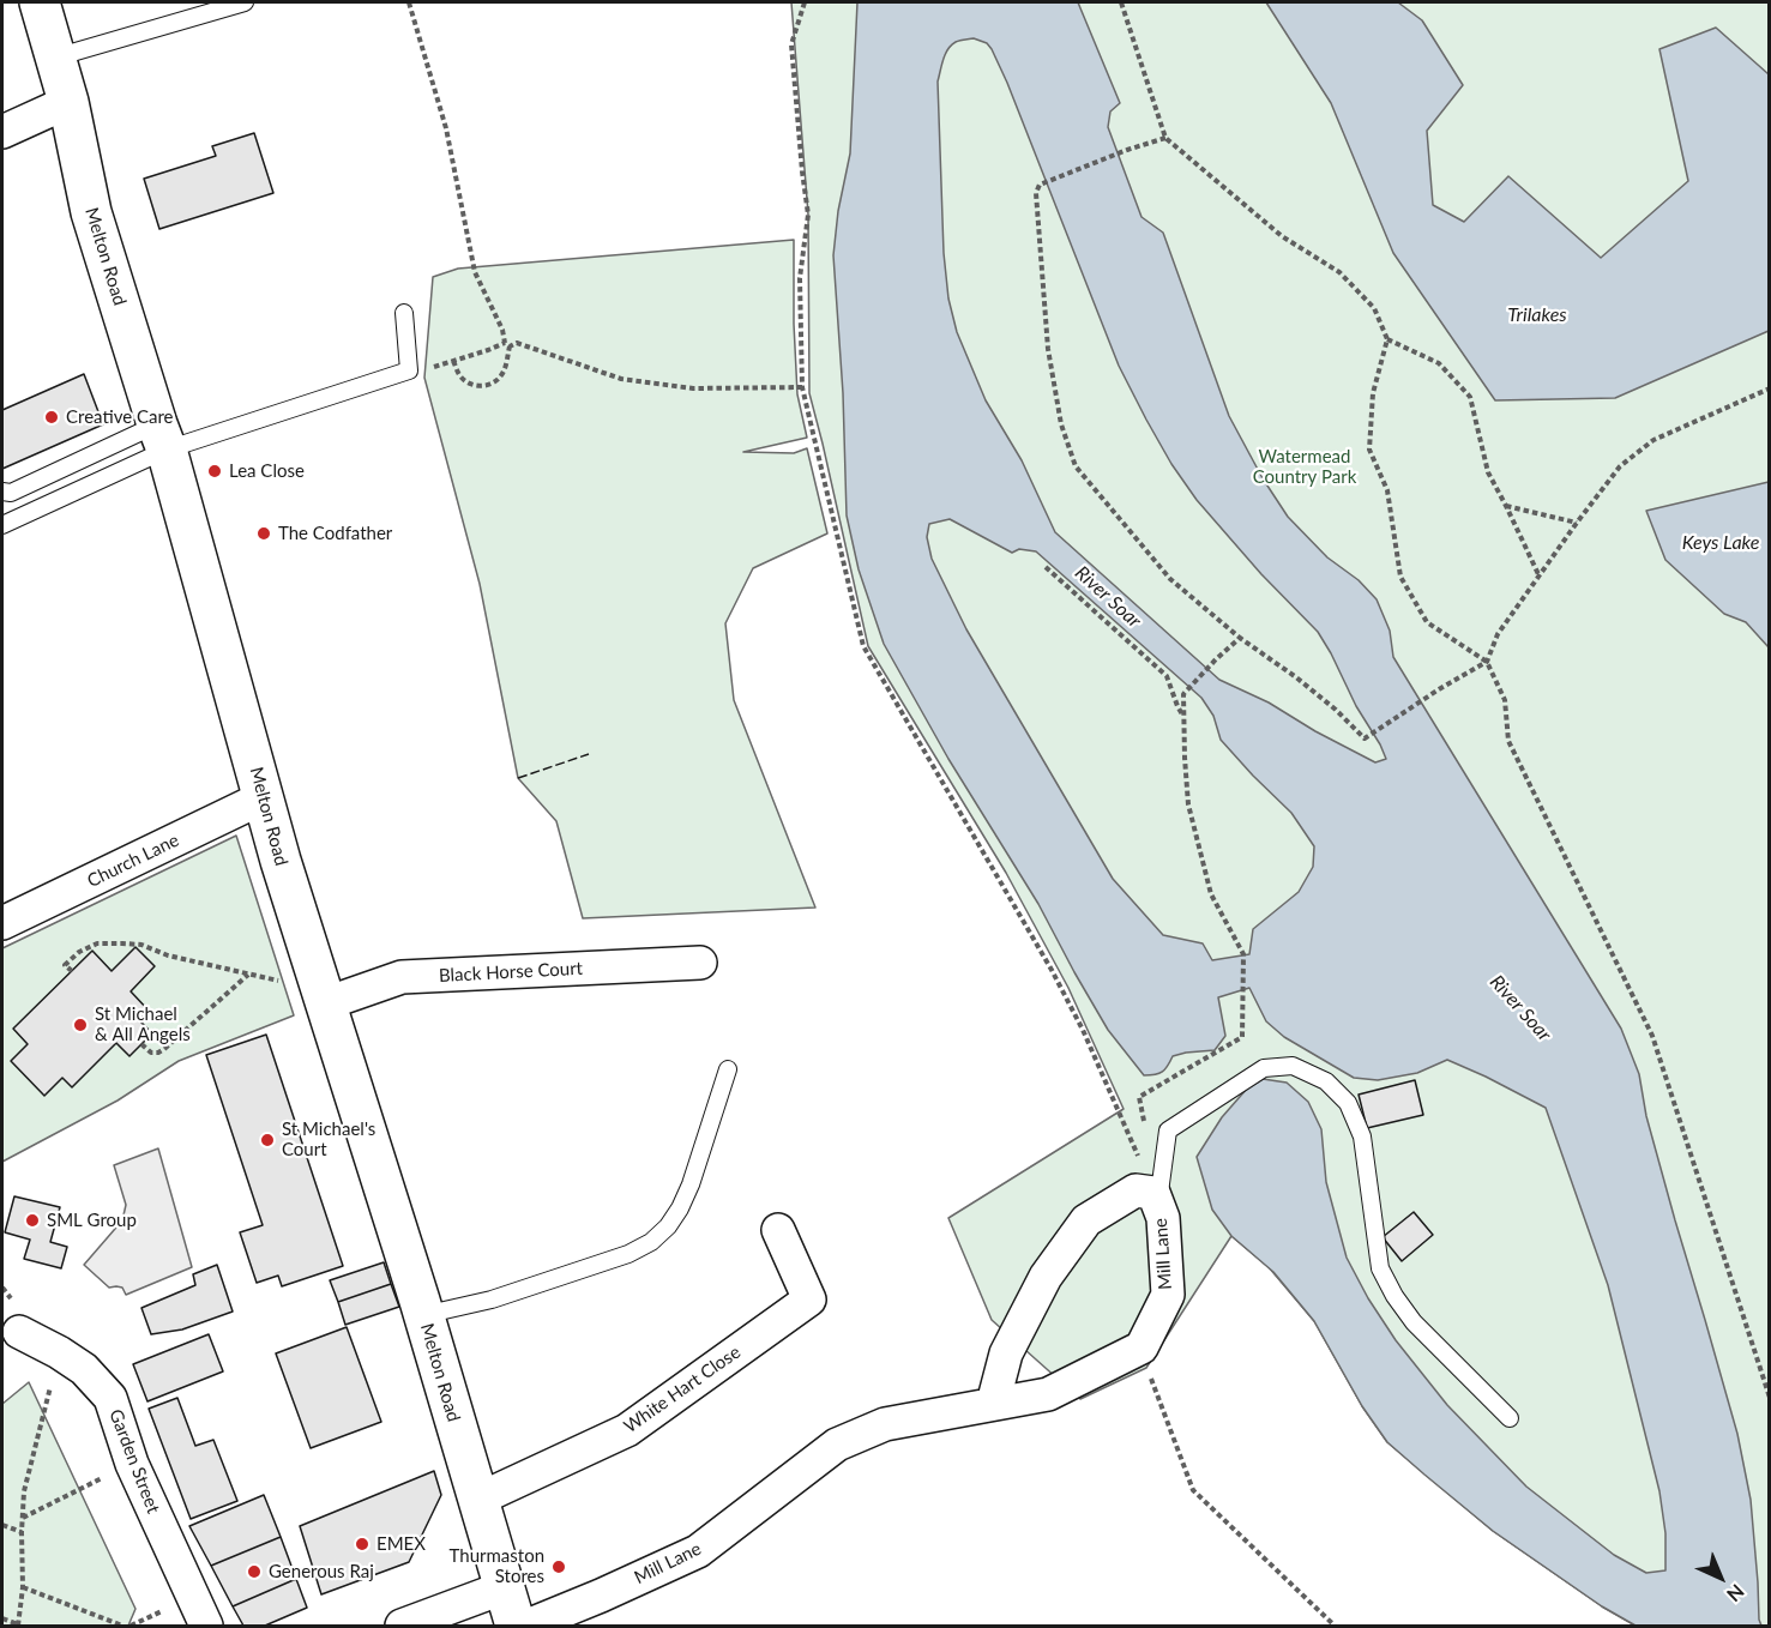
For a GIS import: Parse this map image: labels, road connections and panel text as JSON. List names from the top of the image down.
{
  "streets": {
    "street": [
      "Melton Road",
      "Church Lane",
      "Black Horse Court",
      "Mill Lane",
      "White Hart Close",
      "Garden Street"
    ]
  },
  "crossings": [
    ["Melton Road", "Church Lane"],
    ["Melton Road", "Black Horse Court"],
    ["Melton Road", "White Hart Close"]
  ],
  "water": ["Trilakes", "Keys Lake", "River Soar"],
  "parks": ["Watermead Country Park"],
  "places": [
    "Creative Care",
    "Lea Close",
    "The Codfather",
    "St Michael & All Angels",
    "St Michael's Court",
    "SML Group",
    "EMEX",
    "Thurmaston Stores",
    "Generous Raj"
  ],
  "north": "bottom right"
}
